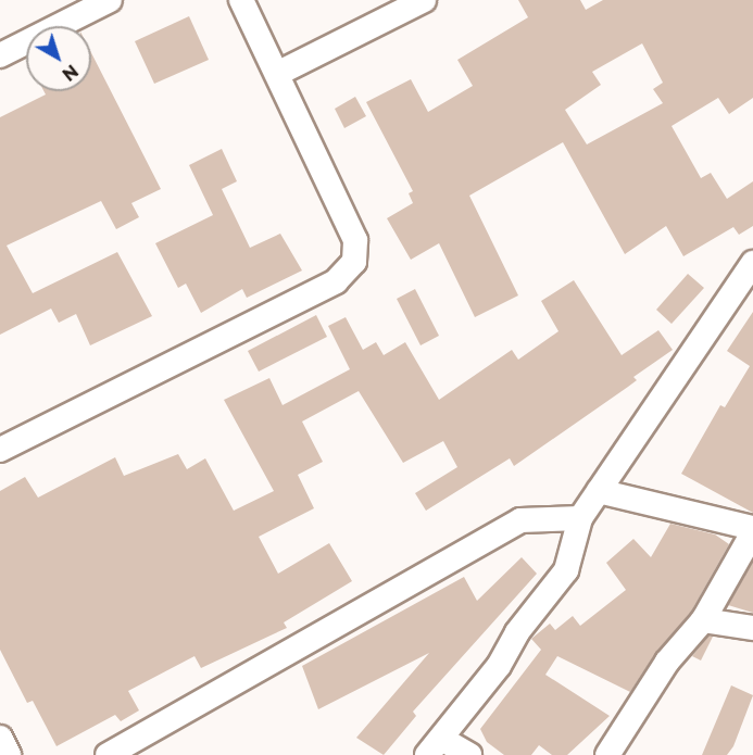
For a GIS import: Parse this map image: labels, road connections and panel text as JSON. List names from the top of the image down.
{
  "north": "bottom right"
}
